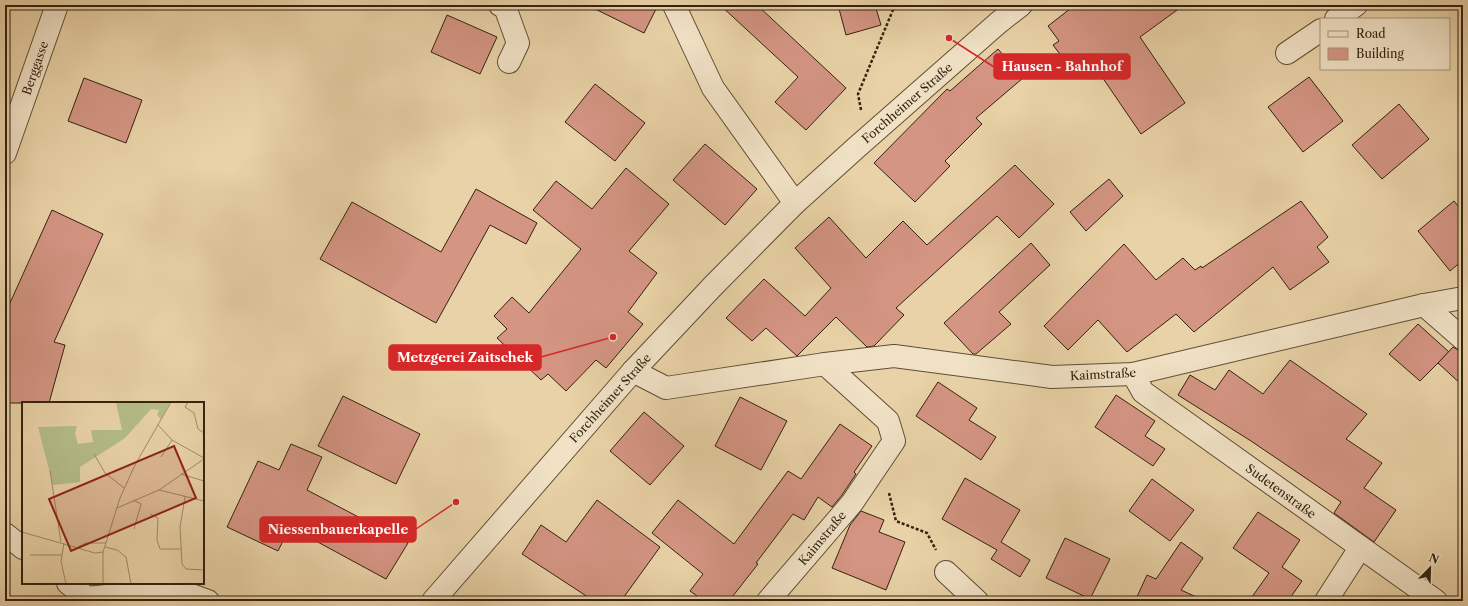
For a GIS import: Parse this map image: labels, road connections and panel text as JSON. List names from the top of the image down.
{
  "streets": {
    "street": [
      "Berggasse",
      "Forchheimer Straße",
      "Kaimstraße",
      "Sudetenstraße"
    ]
  },
  "crossings": [
    ["Forchheimer Straße", "Kaimstraße"],
    ["Kaimstraße", "Sudetenstraße"]
  ],
  "places": ["Hausen - Bahnhof", "Metzgerei Zaitschek", "Niessenbauerkapelle"],
  "legend": ["Road", "Building"],
  "north": "top right"
}
